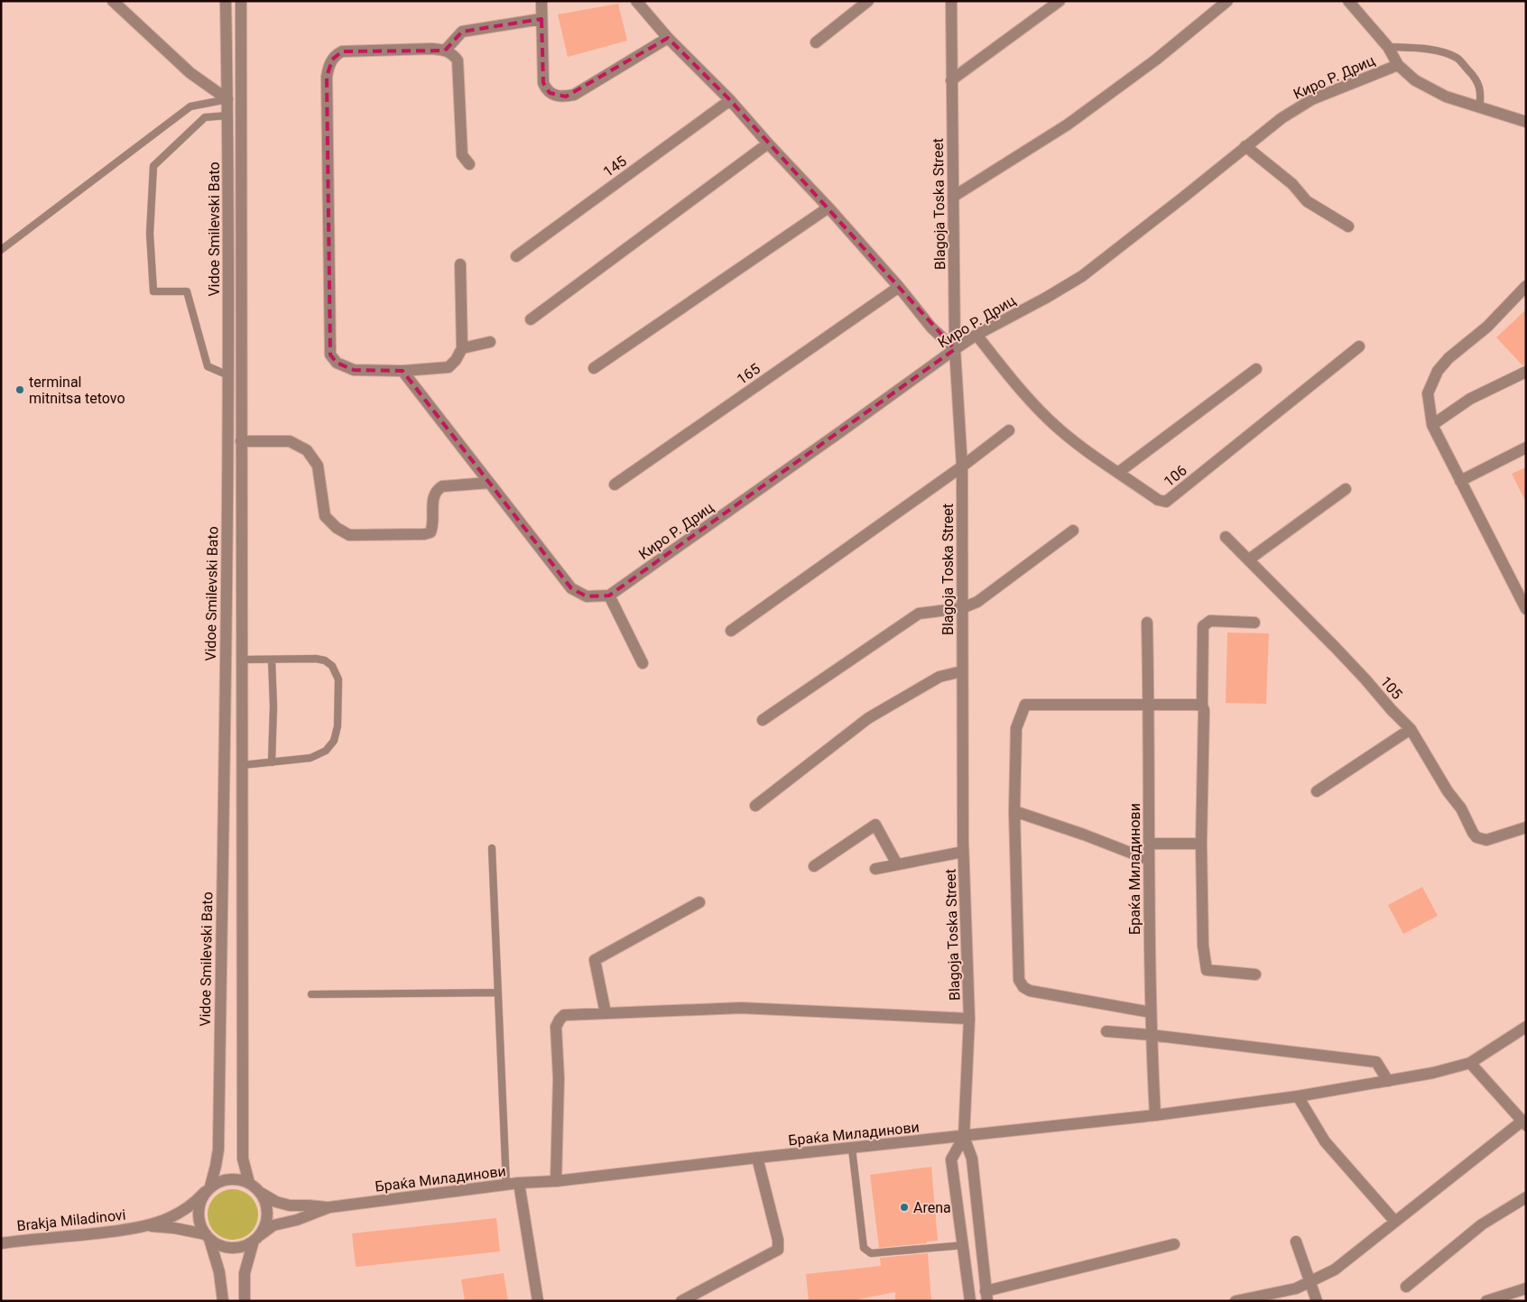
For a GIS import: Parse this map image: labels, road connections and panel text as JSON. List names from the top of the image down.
{
  "streets": {
    "street": [
      "Киро Р. Дриц",
      "145",
      "Blagoja Toska Street",
      "Vidoe Smilevski Bato",
      "165",
      "106",
      "105",
      "Браќа Миладинови",
      "Brakja Miladinovi"
    ]
  },
  "crossings": [
    ["Киро Р. Дриц", "Blagoja Toska Street"],
    ["Киро Р. Дриц", "106"],
    ["Blagoja Toska Street", "Браќа Миладинови"]
  ],
  "places": ["terminal mitnitsa tetovo", "Arena"]
}
